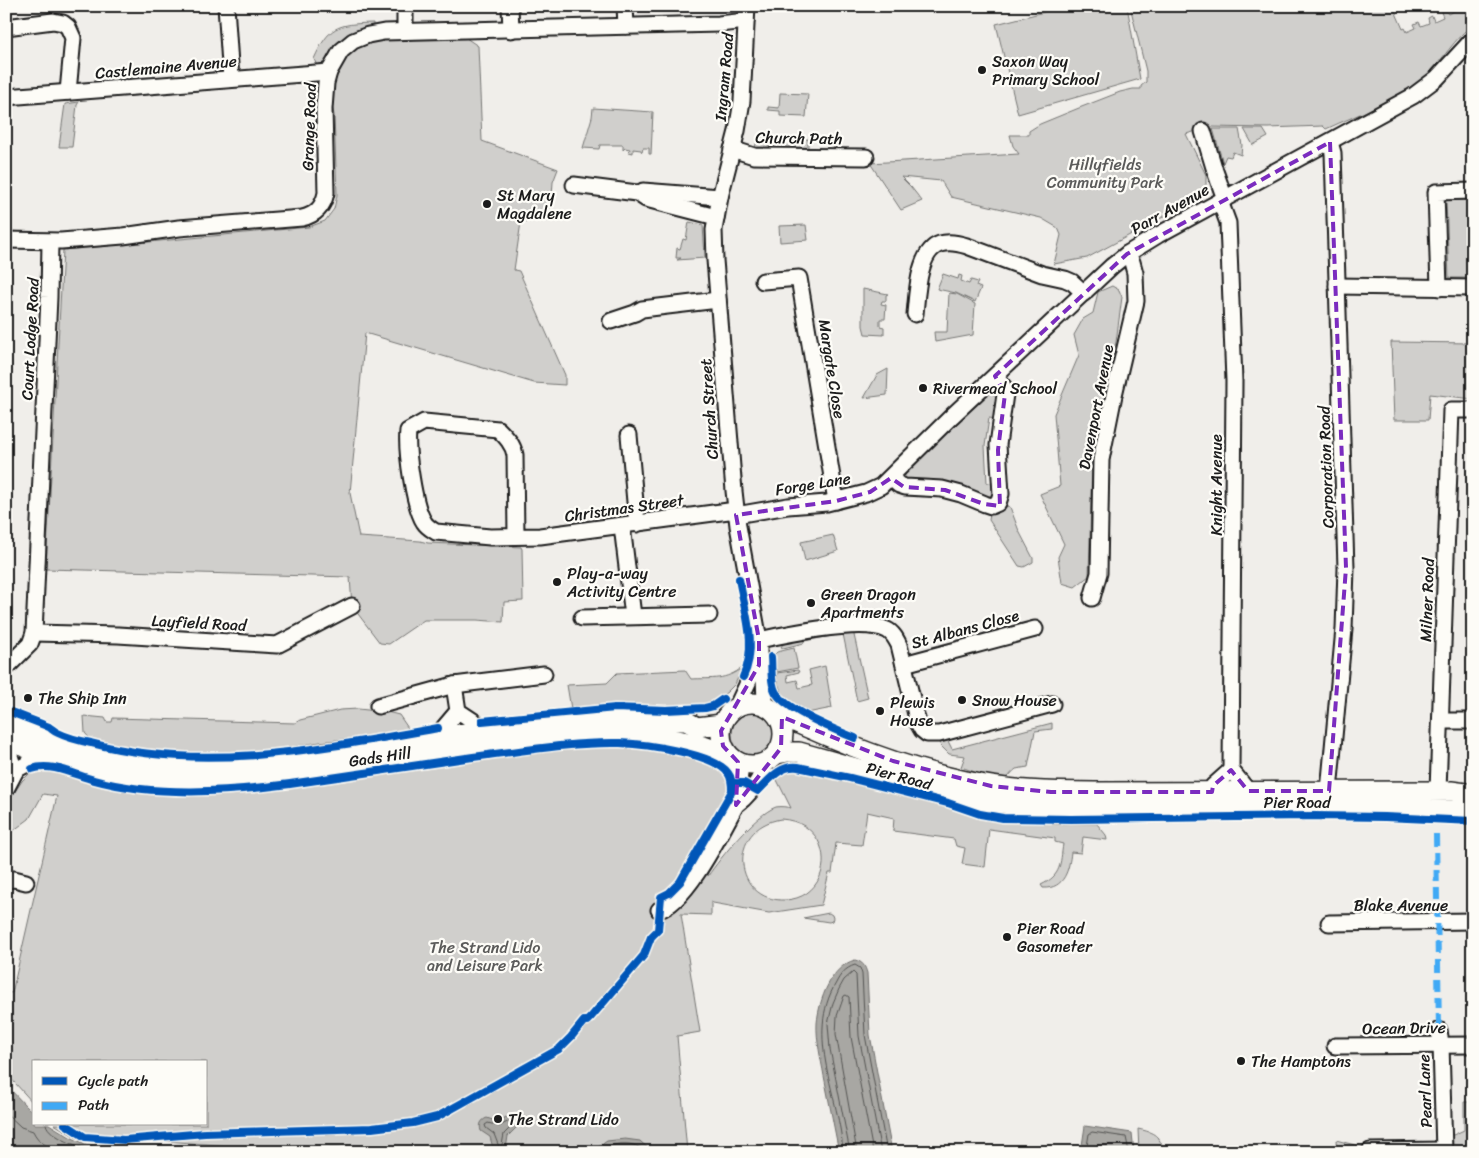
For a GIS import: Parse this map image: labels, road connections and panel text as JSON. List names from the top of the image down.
{
  "streets": {
    "main road": ["Gads Hill", "Pier Road"],
    "street": [
      "Castlemaine Avenue",
      "Ingram Road",
      "Grange Road",
      "Church Path",
      "Parr Avenue",
      "Court Lodge Road",
      "Margate Close",
      "Davenport Avenue",
      "Church Street",
      "Corporation Road",
      "Forge Lane",
      "Knight Avenue",
      "Christmas Street",
      "Milner Road",
      "Layfield Road",
      "St Albans Close",
      "Blake Avenue",
      "Ocean Drive",
      "Pearl Lane"
    ]
  },
  "crossings": [
    ["Castlemaine Avenue", "Grange Road"],
    ["Ingram Road", "Grange Road"],
    ["Ingram Road", "Church Path"],
    ["Ingram Road", "Church Street"],
    ["Grange Road", "Court Lodge Road"],
    ["Church Path", "Church Street"],
    ["Parr Avenue", "Davenport Avenue"],
    ["Parr Avenue", "Corporation Road"],
    ["Parr Avenue", "Forge Lane"],
    ["Parr Avenue", "Knight Avenue"],
    ["Court Lodge Road", "Layfield Road"],
    ["Margate Close", "Forge Lane"],
    ["Church Street", "Forge Lane"],
    ["Church Street", "Christmas Street"],
    ["Church Street", "St Albans Close"],
    ["Church Street", "Gads Hill"],
    ["Church Street", "Pier Road"],
    ["Corporation Road", "Pier Road"],
    ["Forge Lane", "Christmas Street"],
    ["Milner Road", "Pier Road"],
    ["Gads Hill", "Pier Road"],
    ["Ocean Drive", "Pearl Lane"]
  ],
  "parks": ["Hillyfields Community Park", "The Strand Lido and Leisure Park"],
  "places": [
    "Saxon Way Primary School",
    "St Mary Magdalene",
    "Rivermead School",
    "Play-a-way Activity Centre",
    "Green Dragon Apartments",
    "The Ship Inn",
    "Snow House",
    "Plewis House",
    "Pier Road Gasometer",
    "The Hamptons",
    "The Strand Lido"
  ],
  "legend": ["Cycle path", "Path"]
}
